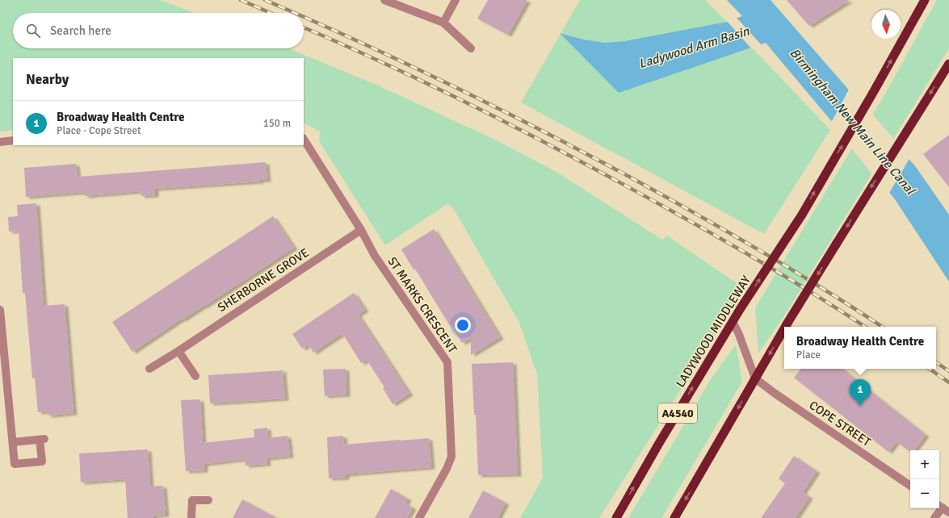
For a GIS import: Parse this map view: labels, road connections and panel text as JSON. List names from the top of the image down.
{
  "streets": {
    "highway": ["LADYWOOD MIDDLEWAY", "A4540"],
    "street": ["SHERBORNE GROVE", "ST MARKS CRESCENT", "COPE STREET"]
  },
  "crossings": [
    ["SHERBORNE GROVE", "ST MARKS CRESCENT"]
  ],
  "water": ["Ladywood Arm Basin", "Birmingham New Main Line Canal"],
  "north": "bottom",
  "page": {
    "search": "Search here",
    "heading": "Nearby",
    "list": [
      {
        "mark": "1",
        "name": "Broadway Health Centre",
        "note": "Place · Cope Street",
        "value": "150 m"
      }
    ],
    "popup": ["Broadway Health Centre", "Place"],
    "pins": "1",
    "map_buttons": ["+", "−"]
  }
}
